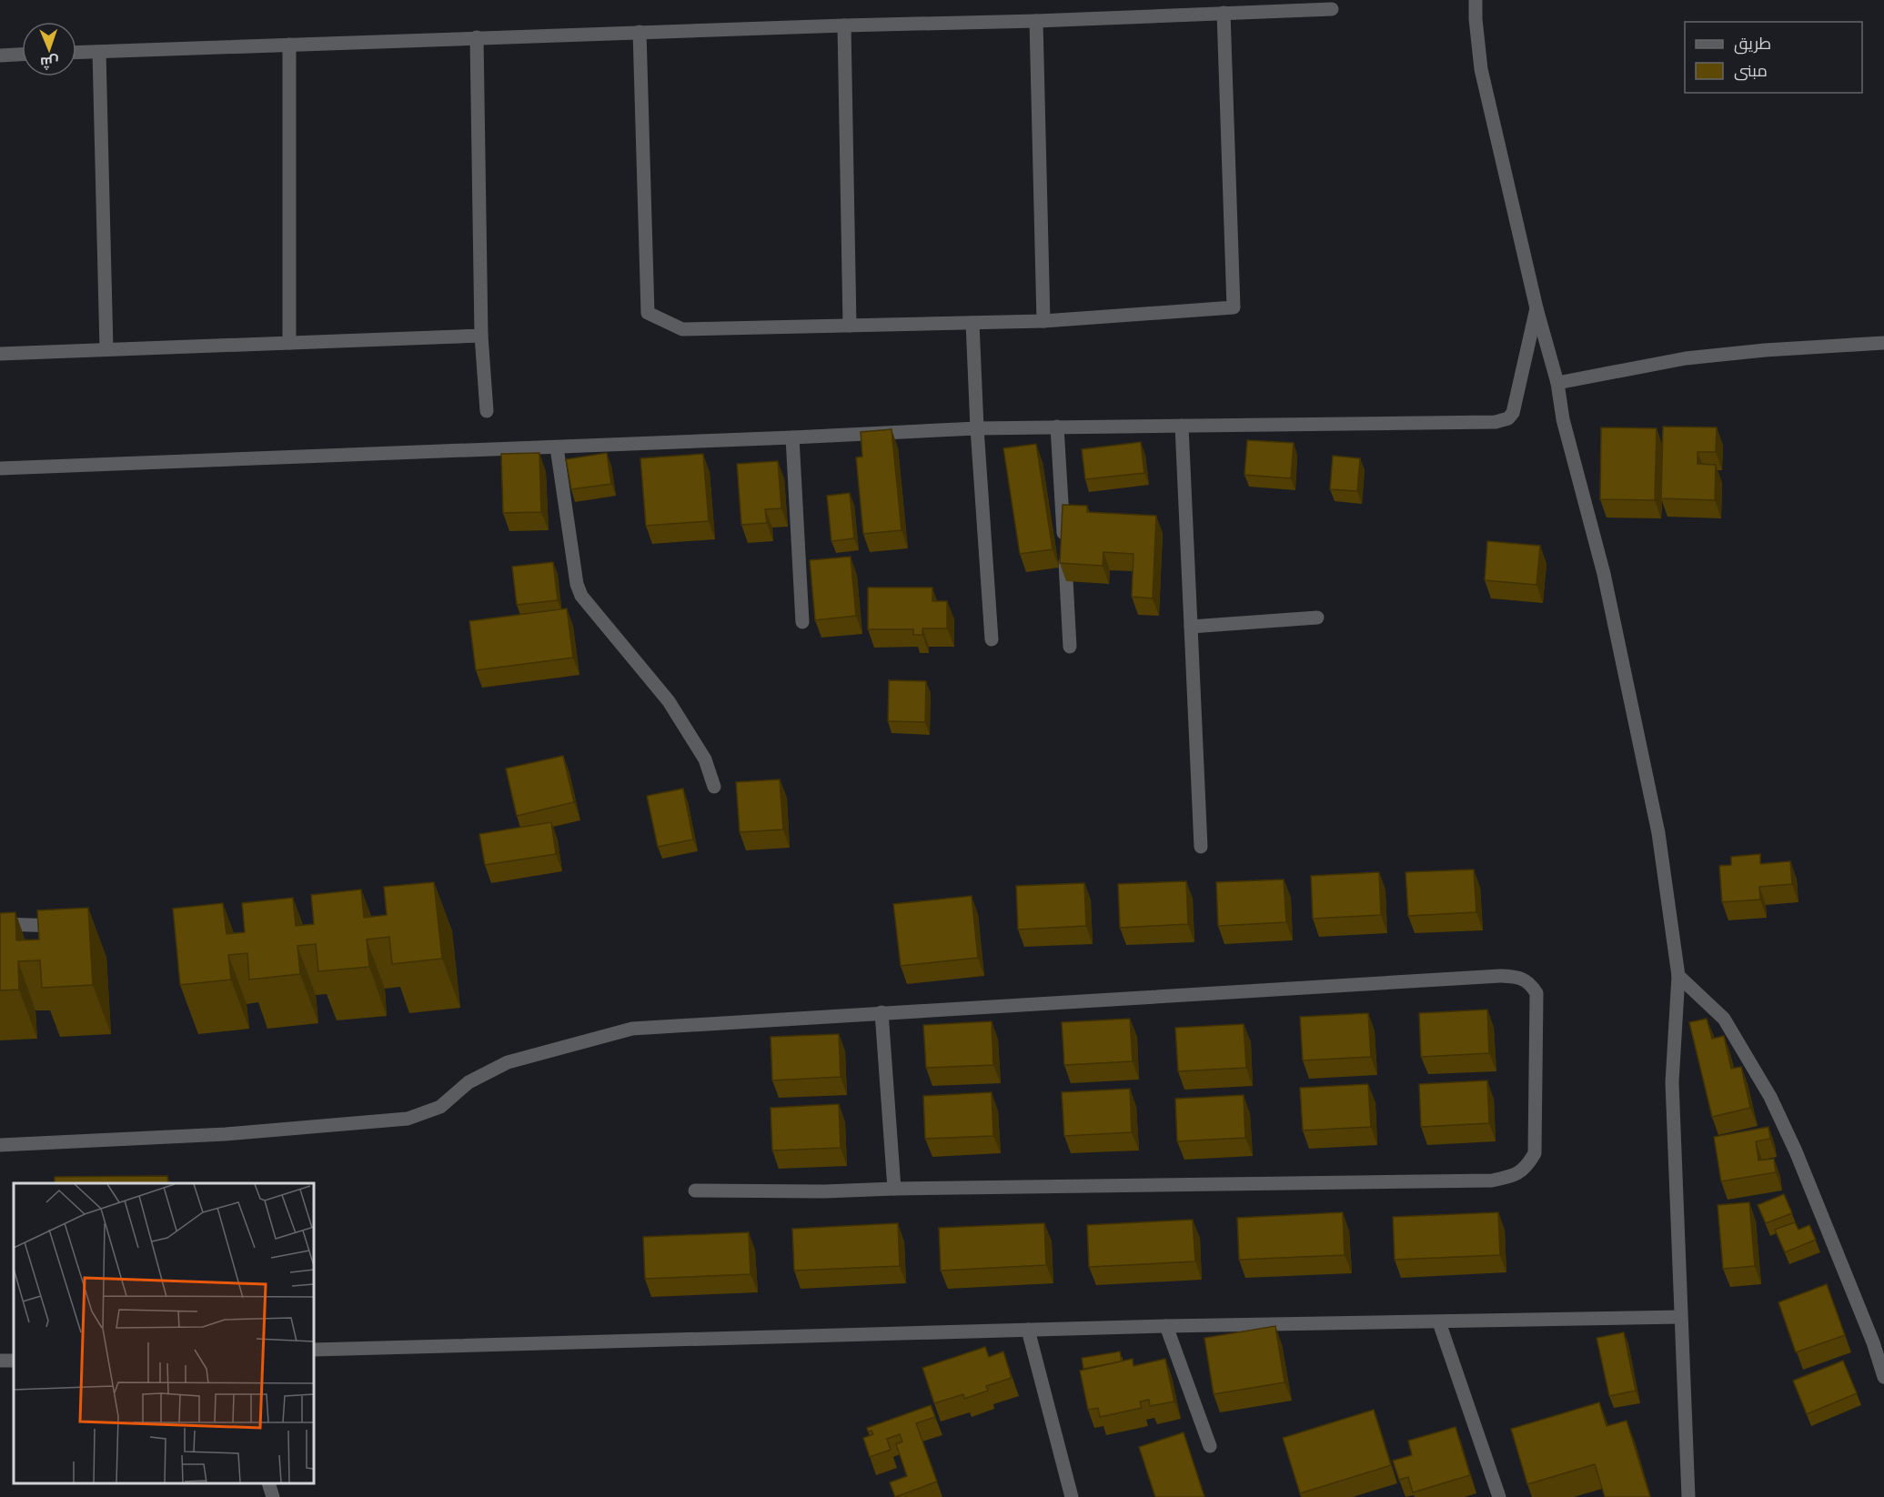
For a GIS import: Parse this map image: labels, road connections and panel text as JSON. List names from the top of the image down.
{
  "legend": ["طريق", "مبنى"],
  "north": "bottom"
}
